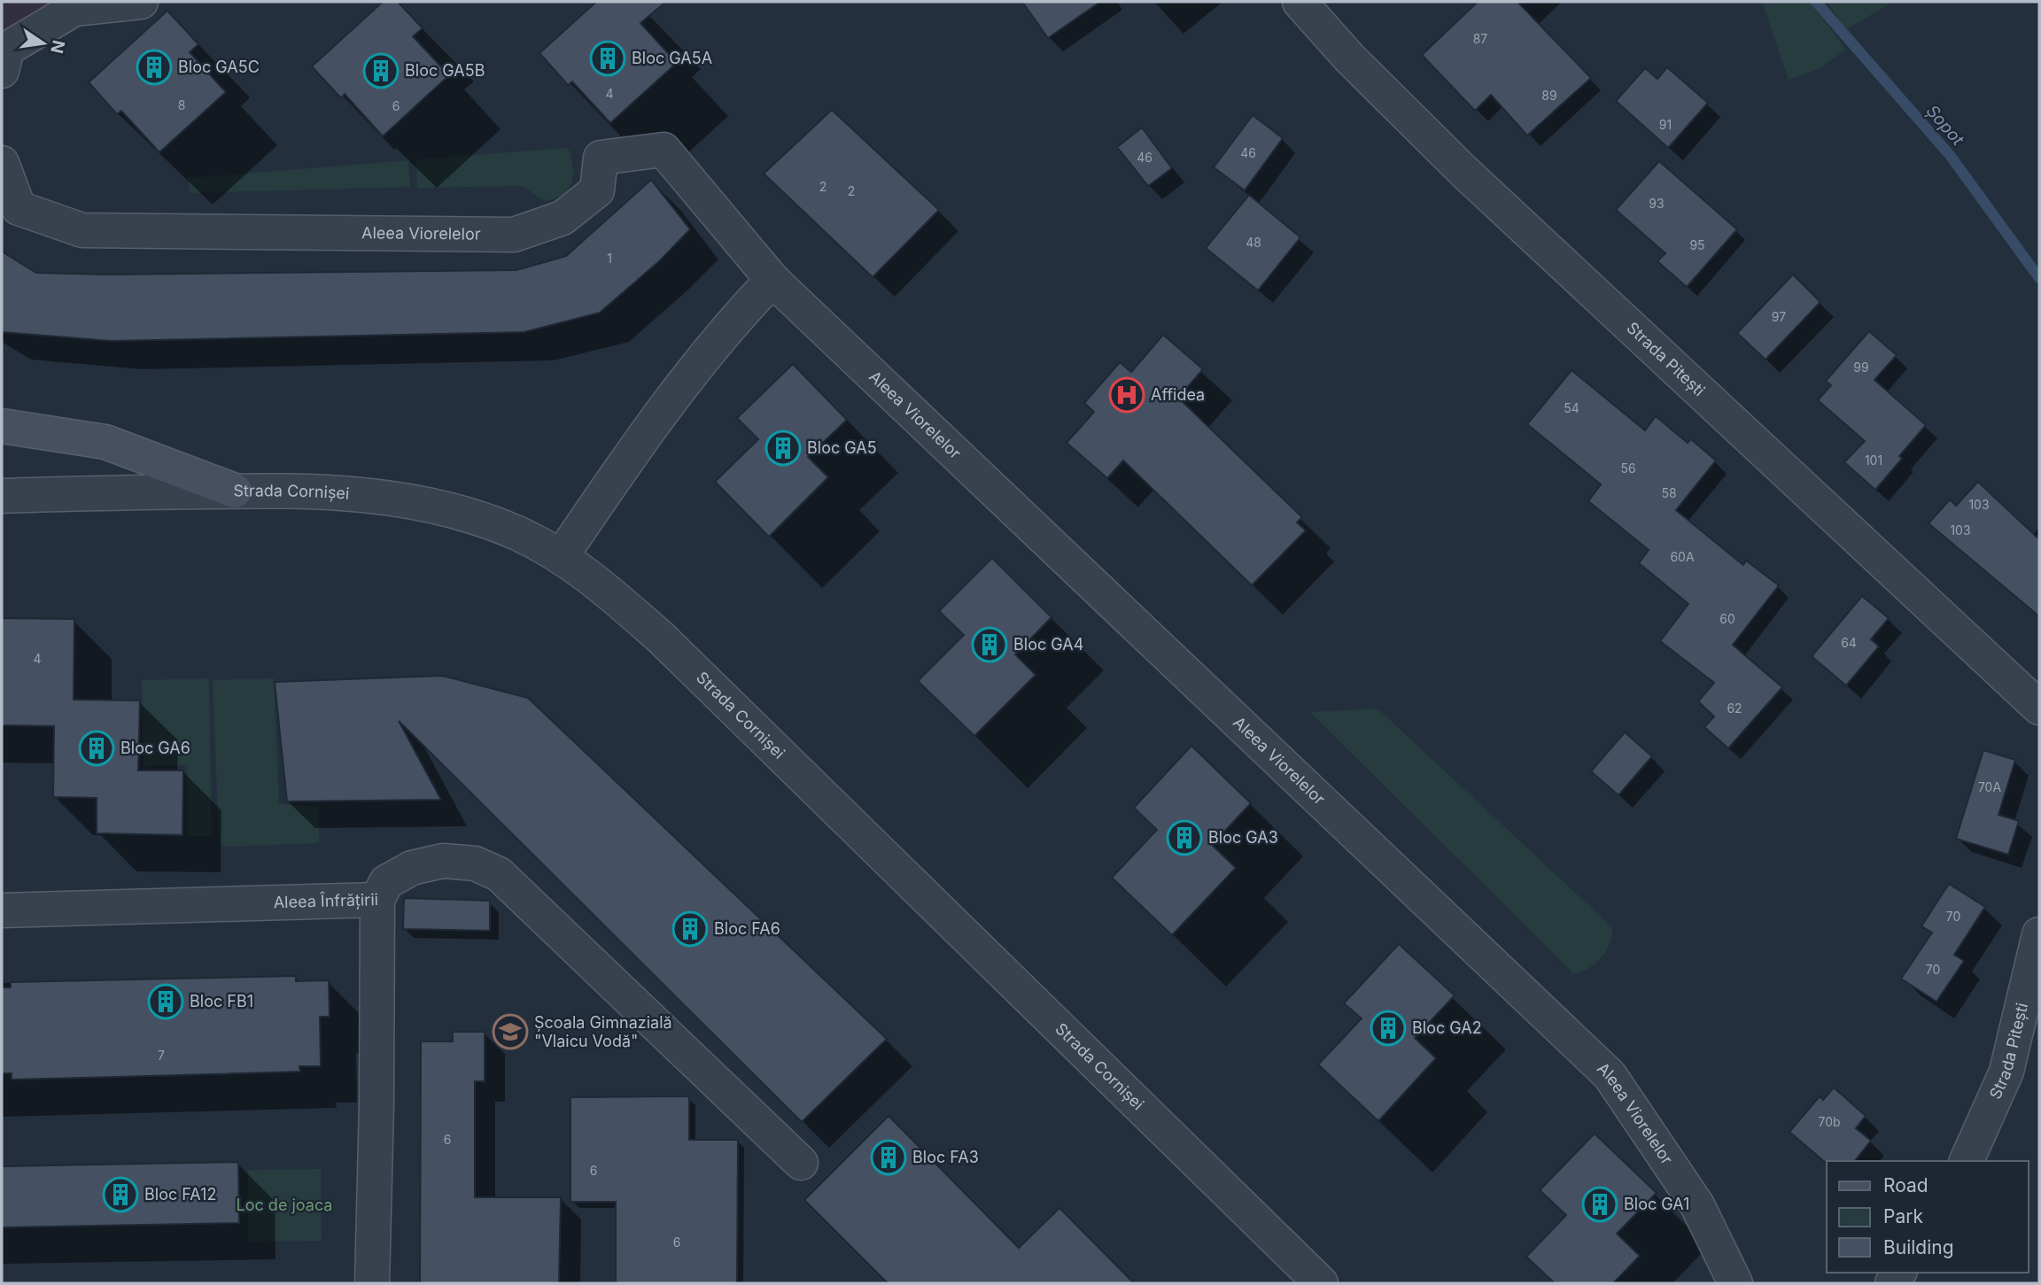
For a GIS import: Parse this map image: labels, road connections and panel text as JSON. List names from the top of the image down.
{
  "streets": {
    "street": [
      "Aleea Viorelelor",
      "Strada Pitești",
      "Strada Cornișei",
      "Aleea Înfrățirii"
    ]
  },
  "water": ["Șopot"],
  "parks": ["Loc de joaca"],
  "places": {
    "building": [
      "Bloc GA5A",
      "Bloc GA5C",
      "Bloc GA5B",
      "Bloc GA5",
      "Bloc GA4",
      "Bloc GA6",
      "Bloc GA3",
      "Bloc FA6",
      "Bloc FB1",
      "Bloc GA2",
      "Bloc FA3",
      "Bloc FA12",
      "Bloc GA1"
    ],
    "hospital": ["Affidea"],
    "school or university": ["Școala Gimnazială \"Vlaicu Vodă\""]
  },
  "house_numbers": [
    "87",
    "4",
    "89",
    "8",
    "6",
    "91",
    "46",
    "46",
    "2",
    "2",
    "93",
    "48",
    "95",
    "1",
    "97",
    "99",
    "54",
    "101",
    "56",
    "58",
    "103",
    "103",
    "60A",
    "60",
    "64",
    "4",
    "62",
    "70A",
    "70",
    "70",
    "7",
    "70b",
    "6",
    "6",
    "6"
  ],
  "legend": ["Road", "Park", "Building"],
  "north": "right"
}
